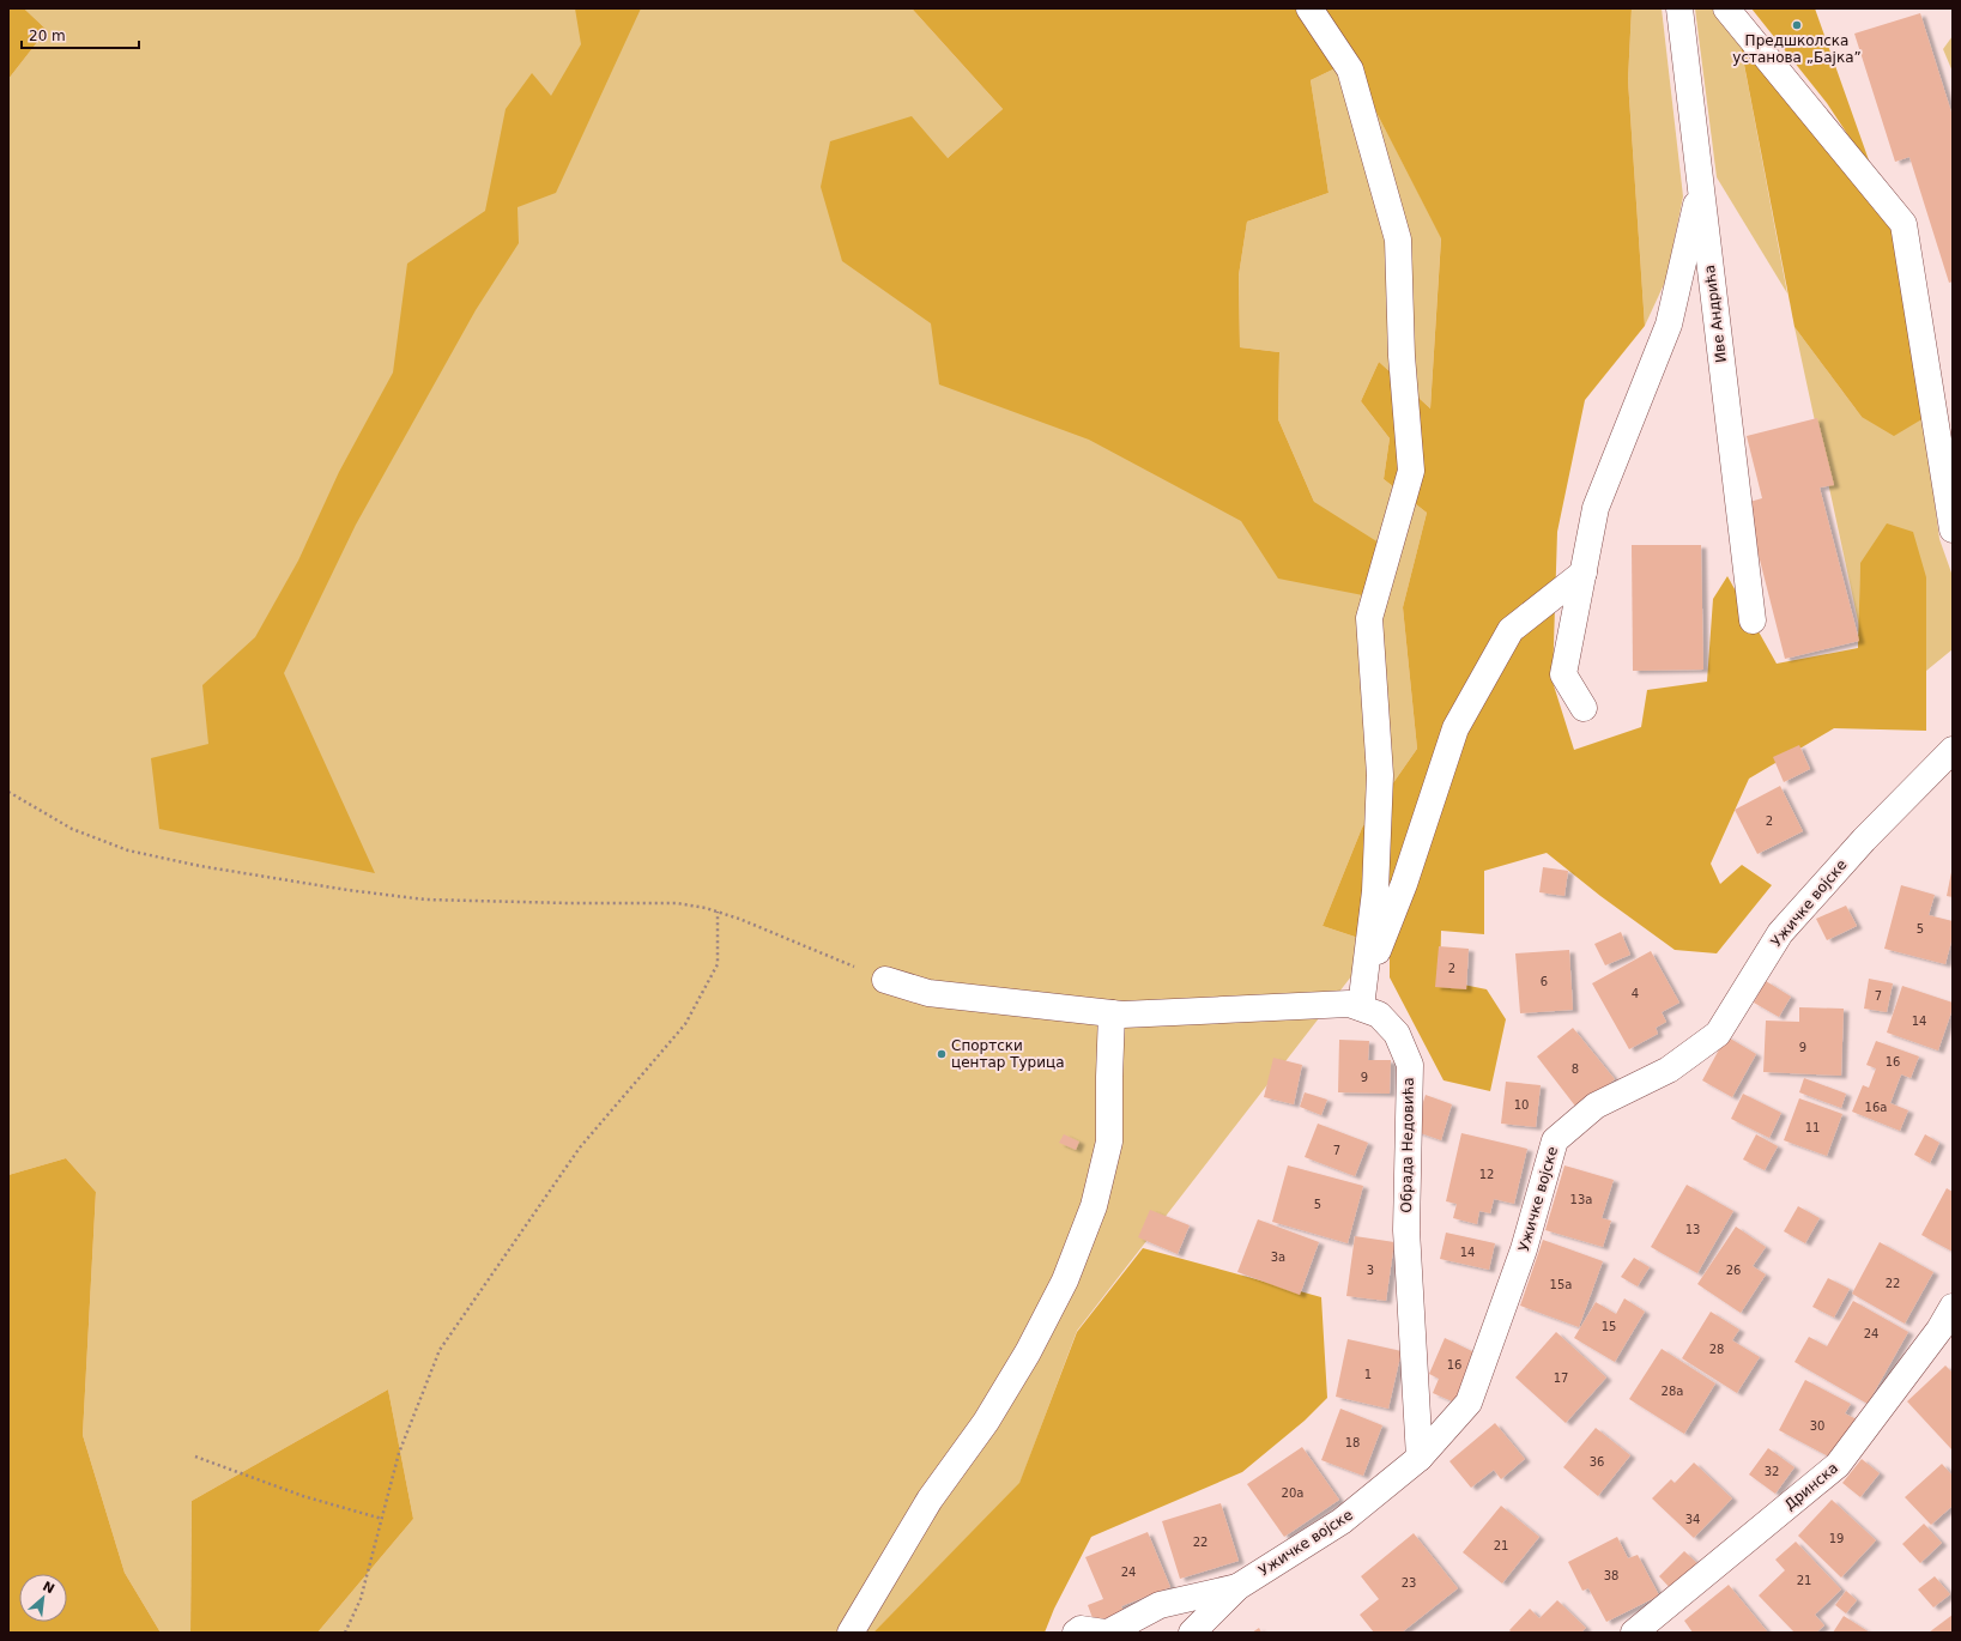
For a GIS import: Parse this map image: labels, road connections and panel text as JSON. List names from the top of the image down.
{
  "streets": {
    "street": [
      "Иве Андрића",
      "Ужичке војске",
      "Обрада Недовића",
      "Дринска"
    ]
  },
  "crossings": [
    ["Ужичке војске", "Обрада Недовића"]
  ],
  "places": ["Предшколска установа „Бајка”", "Спортски центар Турица"],
  "house_numbers": [
    "2",
    "5",
    "2",
    "6",
    "4",
    "7",
    "14",
    "9",
    "16",
    "8",
    "9",
    "10",
    "16a",
    "11",
    "7",
    "12",
    "13a",
    "5",
    "13",
    "14",
    "3a",
    "3",
    "26",
    "22",
    "15a",
    "15",
    "24",
    "28",
    "16",
    "1",
    "17",
    "28a",
    "30",
    "18",
    "36",
    "32",
    "20a",
    "34",
    "19",
    "22",
    "21",
    "24",
    "38",
    "21",
    "23"
  ],
  "scale_bar": "20 m",
  "north": "top right"
}
